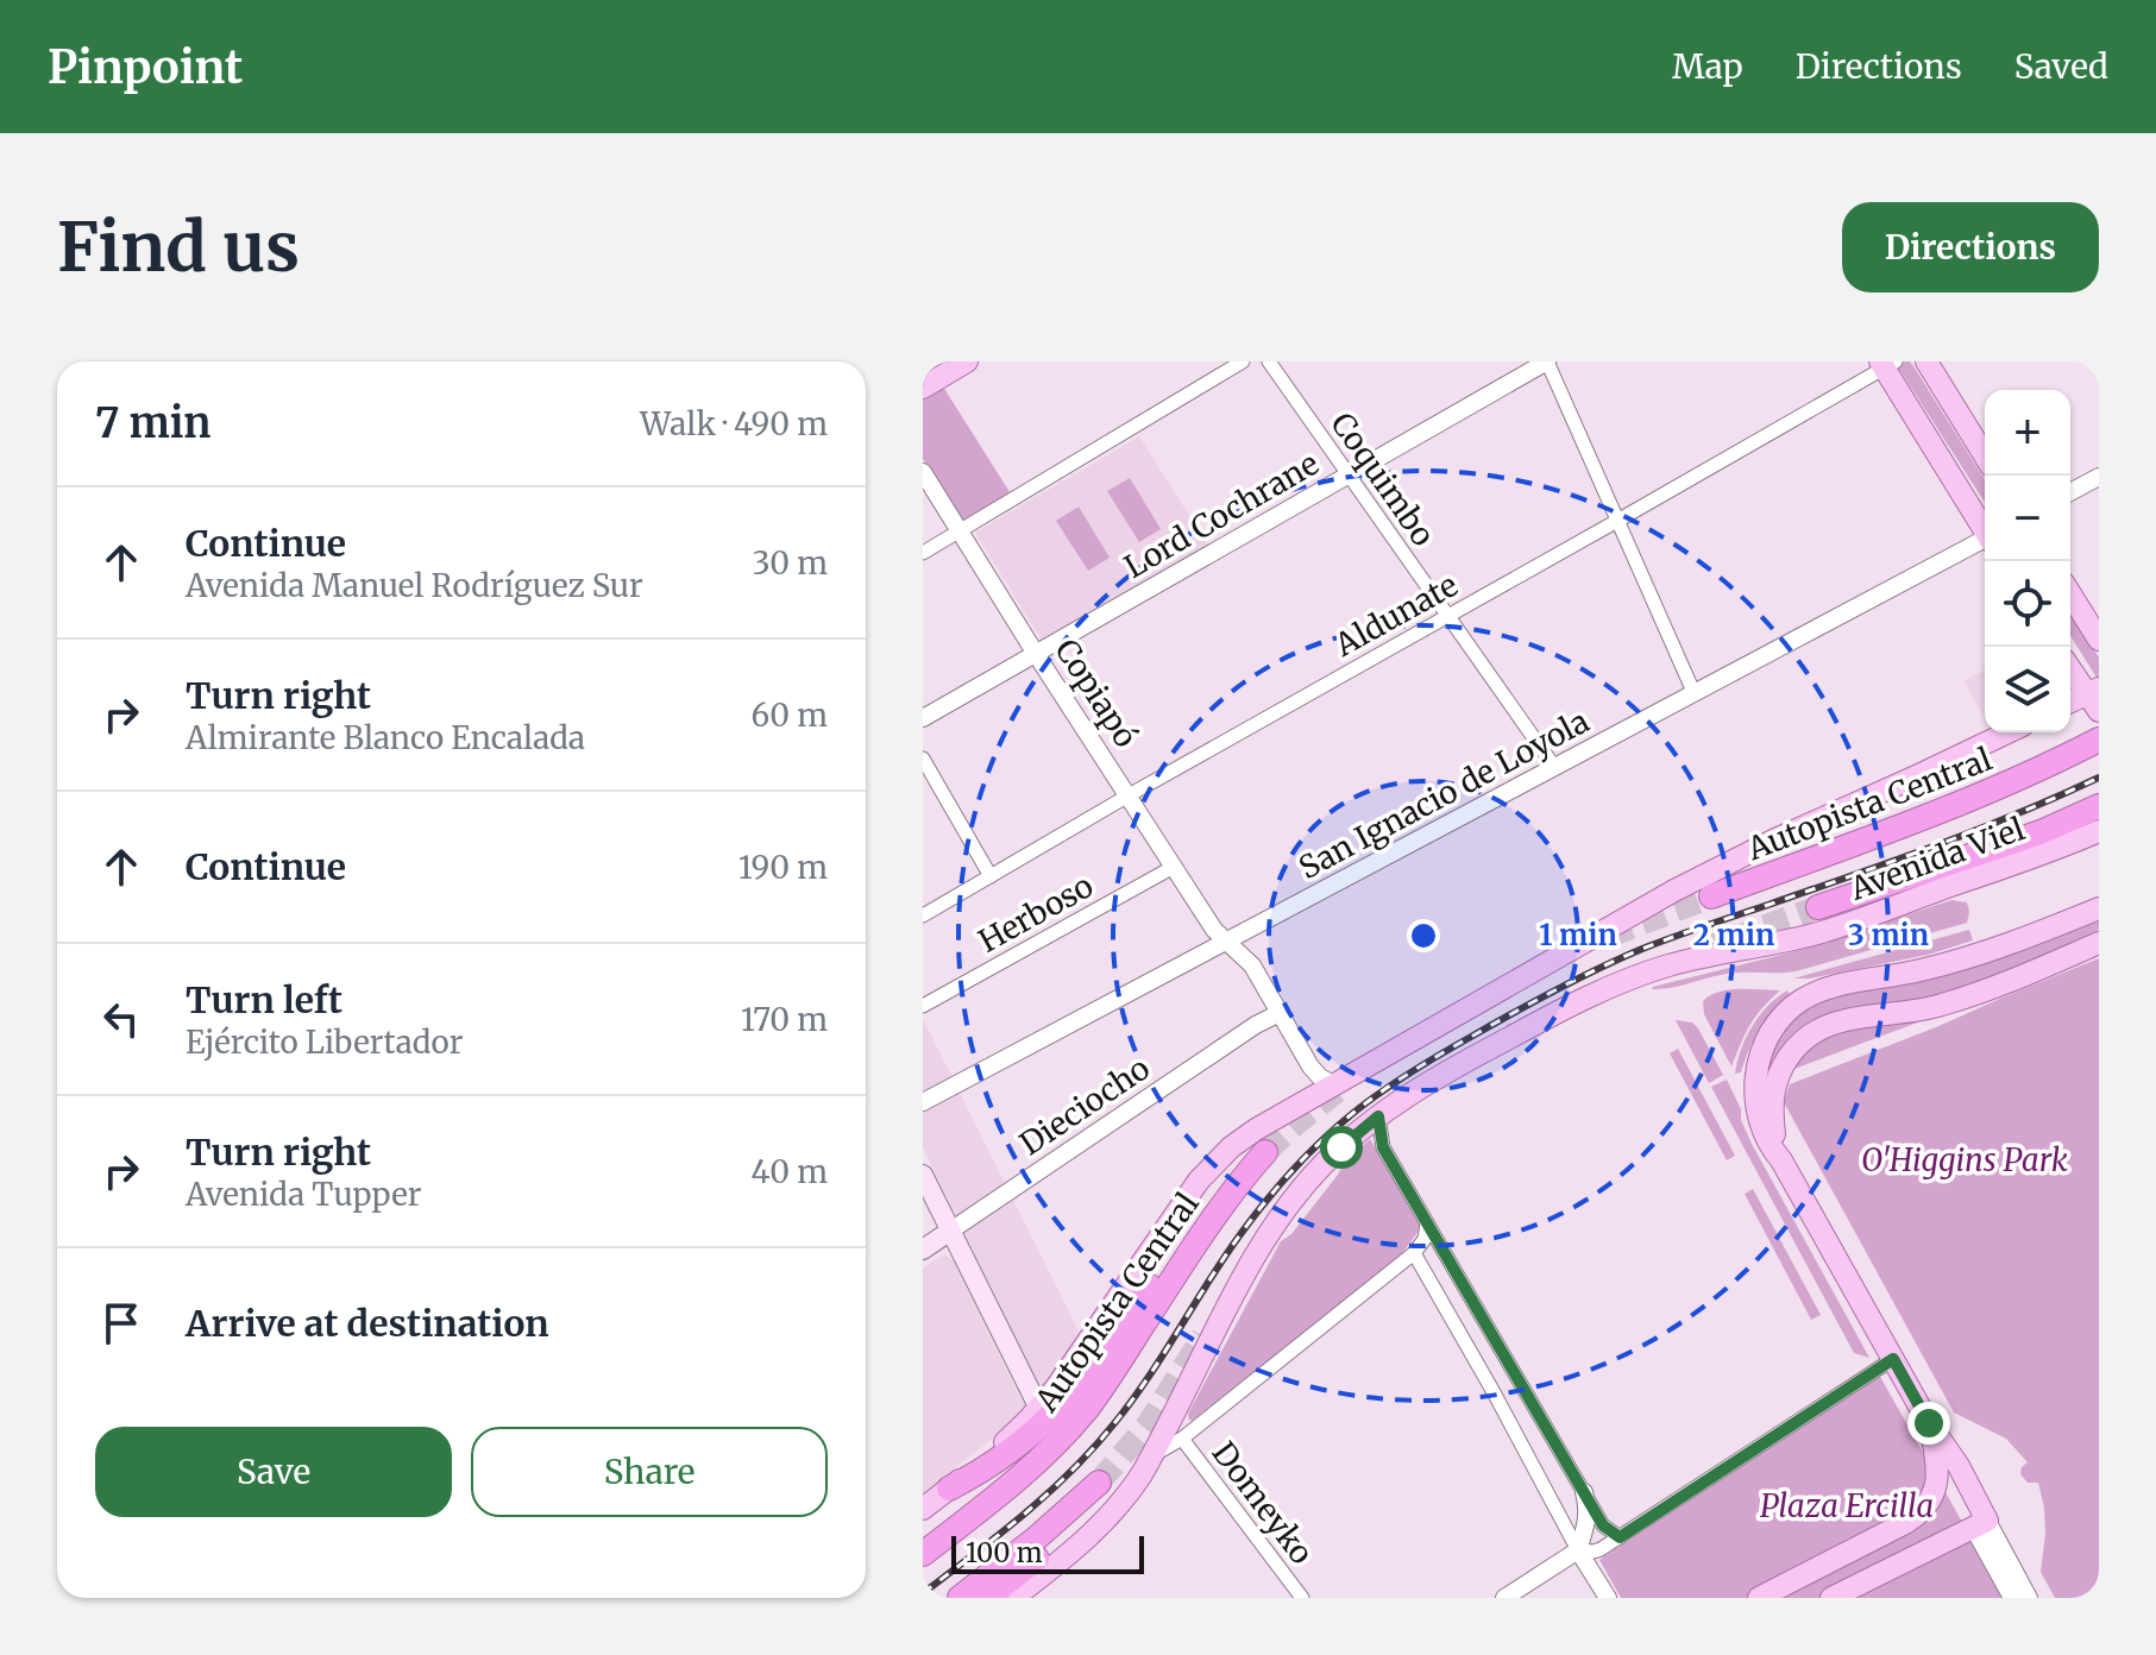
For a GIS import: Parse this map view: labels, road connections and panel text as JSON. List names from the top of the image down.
{
  "streets": {
    "highway": ["Autopista Central"],
    "main road": ["Avenida Viel", "Dieciocho"],
    "street": [
      "Coquimbo",
      "Lord Cochrane",
      "Aldunate",
      "Copiapó",
      "San Ignacio de Loyola",
      "Herboso",
      "Domeyko"
    ]
  },
  "crossings": [
    ["Coquimbo", "Lord Cochrane"],
    ["Coquimbo", "Aldunate"],
    ["Coquimbo", "San Ignacio de Loyola"],
    ["Lord Cochrane", "Copiapó"],
    ["Aldunate", "Copiapó"],
    ["Copiapó", "San Ignacio de Loyola"],
    ["Copiapó", "Herboso"],
    ["Copiapó", "Dieciocho"]
  ],
  "parks": ["O'Higgins Park", "Plaza Ercilla"],
  "scale_bar": "100 m",
  "page": {
    "header": "Pinpoint",
    "nav": ["Map", "Directions", "Saved"],
    "buttons": [
      "Directions",
      ["Save", "Share"]
    ],
    "title": "Find us",
    "heading": ["7 min", "Walk · 490 m"],
    "map_buttons": ["+", "−"],
    "list": [
      ["Continue", "Avenida Manuel Rodríguez Sur", "30 m"],
      ["Turn right", "Almirante Blanco Encalada", "60 m"],
      ["Continue", "190 m"],
      ["Turn left", "Ejército Libertador", "170 m"],
      ["Turn right", "Avenida Tupper", "40 m"],
      "Arrive at destination"
    ],
    "scale": "100 m"
  },
  "rings": ["1 min", "2 min", "3 min"]
}
